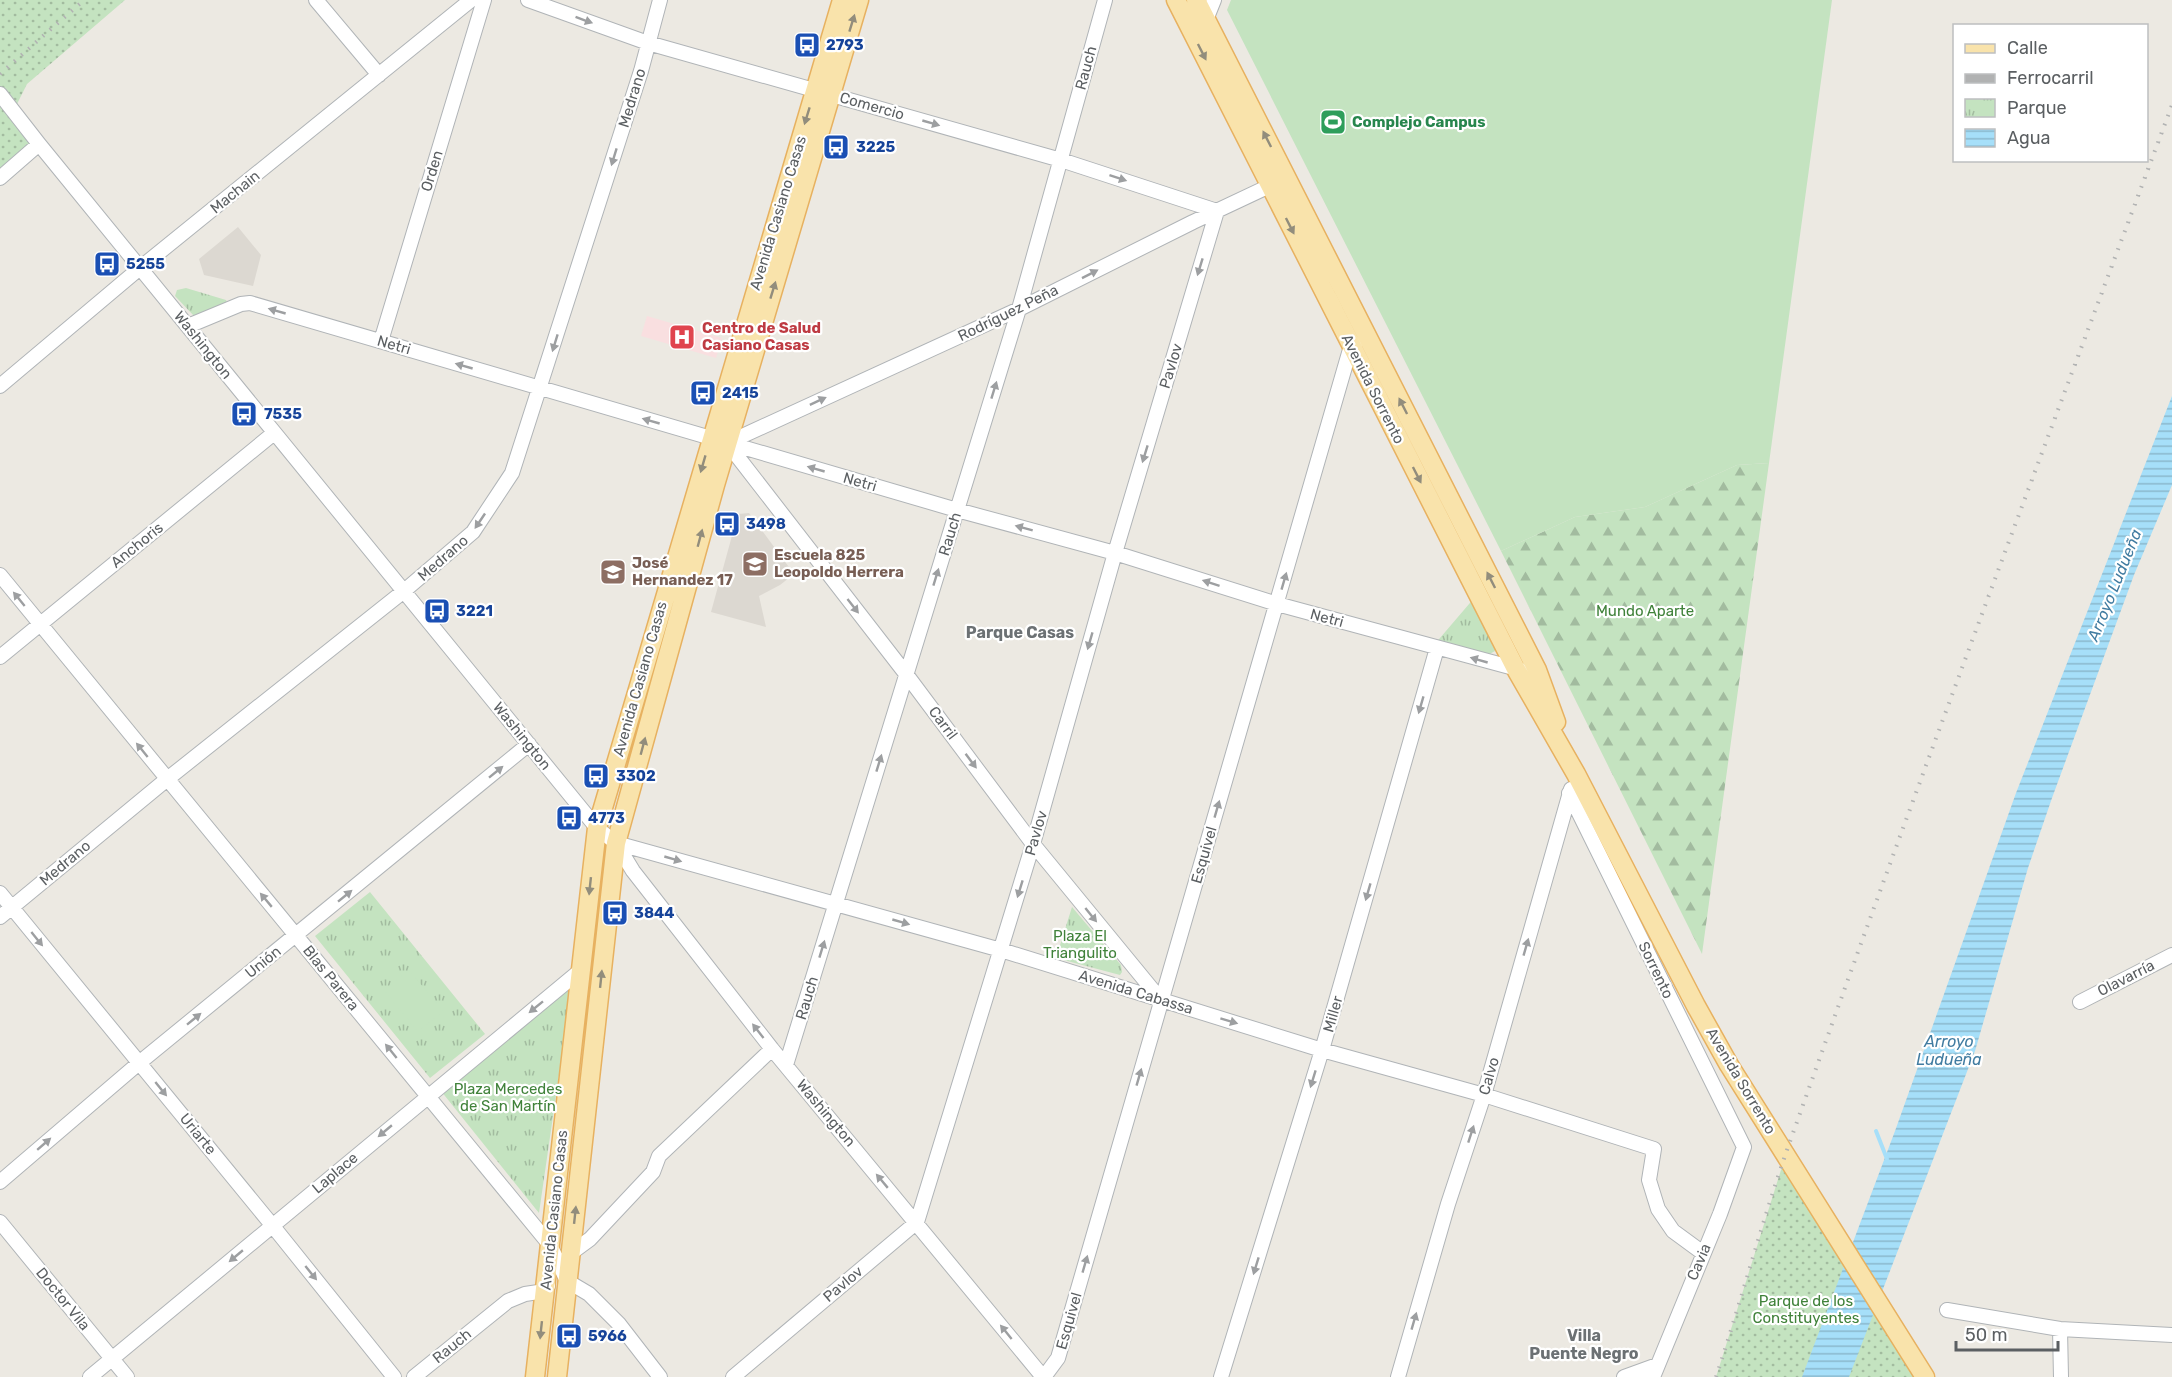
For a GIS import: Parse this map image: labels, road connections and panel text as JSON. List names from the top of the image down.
{
  "streets": {
    "main road": ["Avenida Casiano Casas", "Avenida Sorrento"],
    "street": [
      "Rauch",
      "Medrano",
      "Comercio",
      "Orden",
      "Machain",
      "Rodríguez Peña",
      "Washington",
      "Netri",
      "Pavlov",
      "Anchoris",
      "Carril",
      "Esquivel",
      "Unión",
      "Sorrento",
      "Blas Parera",
      "Olavarría",
      "Avenida Cabassa",
      "Miller",
      "Calvo",
      "Uriarte",
      "Laplace",
      "Cavia",
      "Doctor Vila"
    ]
  },
  "crossings": [
    ["Rauch", "Comercio"],
    ["Rauch", "Avenida Casiano Casas"],
    ["Rauch", "Rodríguez Peña"],
    ["Rauch", "Washington"],
    ["Rauch", "Netri"],
    ["Rauch", "Carril"],
    ["Rauch", "Avenida Cabassa"],
    ["Medrano", "Comercio"],
    ["Medrano", "Washington"],
    ["Medrano", "Netri"],
    ["Medrano", "Blas Parera"],
    ["Medrano", "Uriarte"],
    ["Comercio", "Avenida Casiano Casas"],
    ["Comercio", "Rodríguez Peña"],
    ["Comercio", "Pavlov"],
    ["Orden", "Netri"],
    ["Machain", "Washington"],
    ["Avenida Casiano Casas", "Rodríguez Peña"],
    ["Avenida Casiano Casas", "Washington"],
    ["Avenida Casiano Casas", "Netri"],
    ["Avenida Casiano Casas", "Carril"],
    ["Avenida Casiano Casas", "Blas Parera"],
    ["Avenida Casiano Casas", "Avenida Cabassa"],
    ["Avenida Casiano Casas", "Laplace"],
    ["Rodríguez Peña", "Netri"],
    ["Rodríguez Peña", "Pavlov"],
    ["Rodríguez Peña", "Avenida Sorrento"],
    ["Rodríguez Peña", "Carril"],
    ["Washington", "Netri"],
    ["Washington", "Pavlov"],
    ["Washington", "Anchoris"],
    ["Washington", "Esquivel"],
    ["Washington", "Unión"],
    ["Washington", "Avenida Cabassa"],
    ["Netri", "Pavlov"],
    ["Netri", "Avenida Sorrento"],
    ["Netri", "Carril"],
    ["Netri", "Esquivel"],
    ["Netri", "Miller"],
    ["Pavlov", "Carril"],
    ["Pavlov", "Avenida Cabassa"],
    ["Avenida Sorrento", "Esquivel"],
    ["Avenida Sorrento", "Calvo"],
    ["Anchoris", "Blas Parera"],
    ["Carril", "Esquivel"],
    ["Carril", "Avenida Cabassa"],
    ["Esquivel", "Avenida Cabassa"],
    ["Unión", "Blas Parera"],
    ["Unión", "Uriarte"],
    ["Sorrento", "Calvo"],
    ["Sorrento", "Cavia"],
    ["Blas Parera", "Laplace"],
    ["Avenida Cabassa", "Miller"],
    ["Avenida Cabassa", "Calvo"],
    ["Avenida Cabassa", "Cavia"],
    ["Uriarte", "Laplace"],
    ["Laplace", "Doctor Vila"]
  ],
  "one_way": [
    "Rauch",
    "Medrano",
    "Comercio",
    "Rodríguez Peña",
    "Washington",
    "Netri",
    "Pavlov",
    "Carril",
    "Esquivel",
    "Unión",
    "Blas Parera",
    "Avenida Cabassa",
    "Miller",
    "Calvo",
    "Uriarte",
    "Laplace"
  ],
  "districts": ["Parque Casas", "Villa Puente Negro"],
  "water": ["Arroyo Ludueña"],
  "parks": [
    "Mundo Aparte",
    "Plaza El Triangulito",
    "Plaza Mercedes de San Martín",
    "Parque de los Constituyentes"
  ],
  "places": {
    "bus stop": [
      "2793",
      "3225",
      "5255",
      "2415",
      "7535",
      "3498",
      "3221",
      "3302",
      "4773",
      "3844",
      "5966"
    ],
    "sports": ["Complejo Campus"],
    "hospital": ["Centro de Salud Casiano Casas"],
    "school or university": ["Escuela 825 Leopoldo Herrera", "José Hernandez 17"]
  },
  "legend": [
    "Calle",
    "Ferrocarril",
    "Parque",
    "Agua"
  ],
  "scale_bar": "50 m"
}
